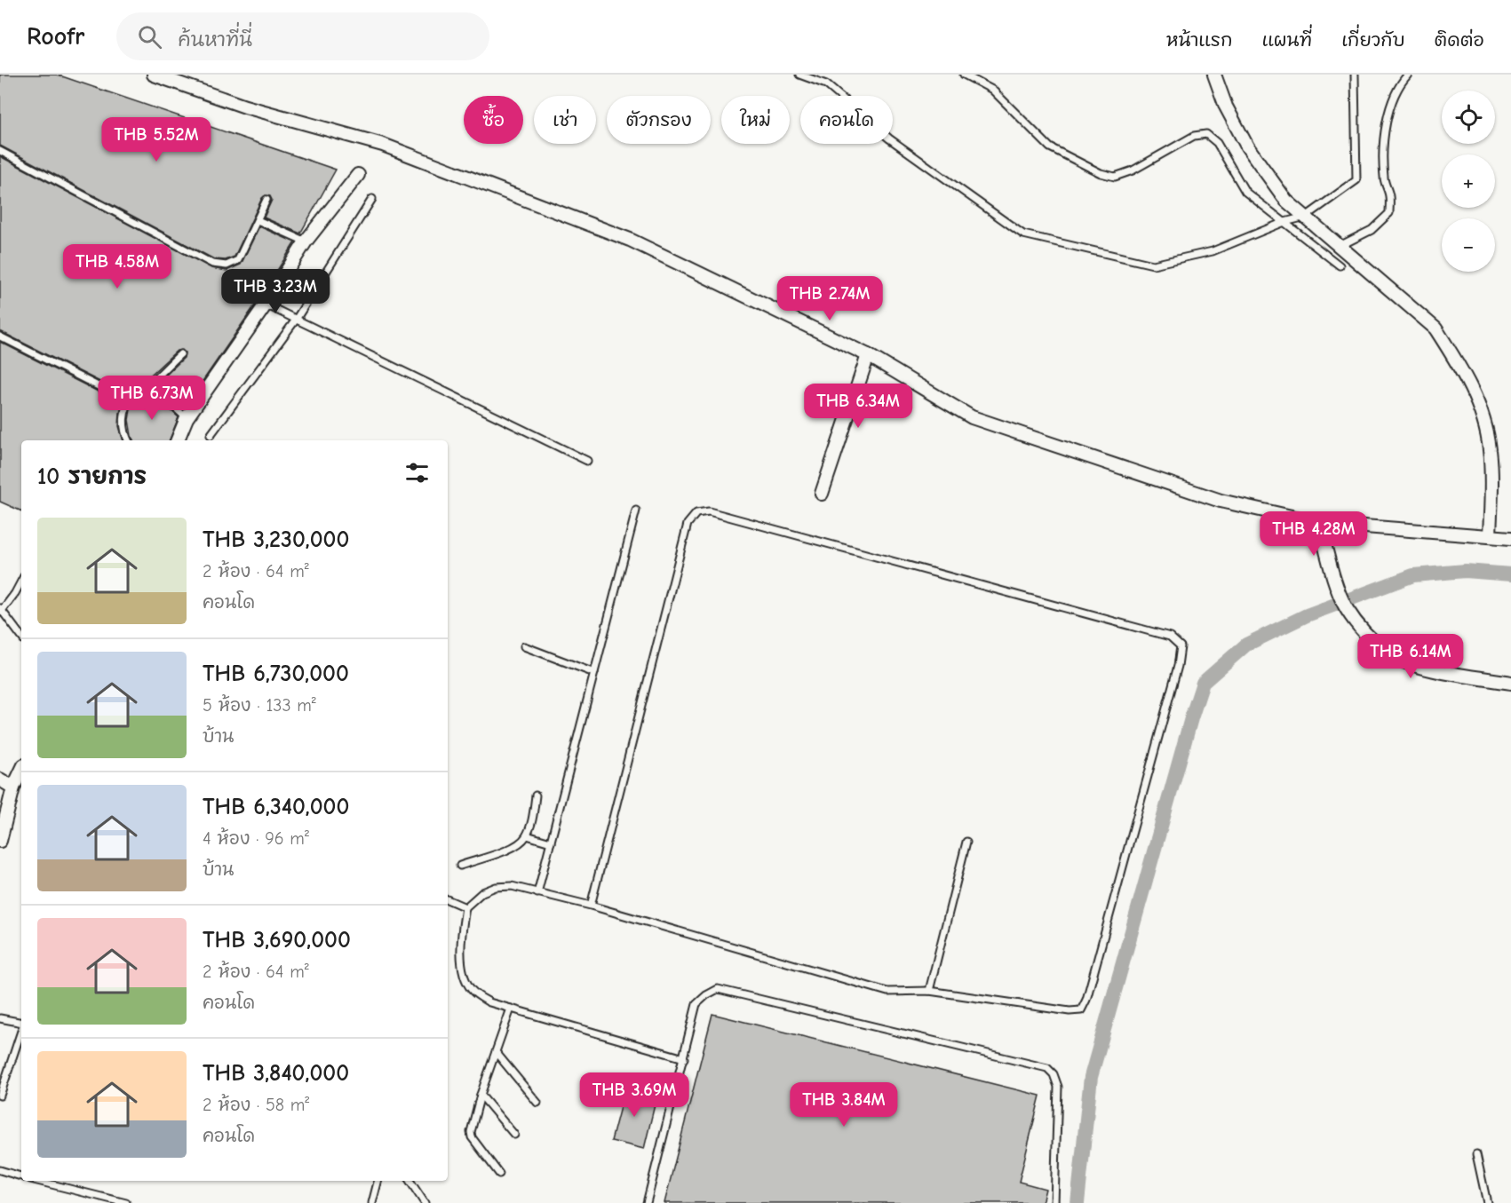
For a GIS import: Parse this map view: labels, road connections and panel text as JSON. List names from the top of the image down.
{
  "page": {
    "header": "Roofr",
    "search": "ค้นหาที่นี่",
    "nav": [
      "หน้าแรก",
      "แผนที่",
      "เกี่ยวกับ",
      "ติดต่อ"
    ],
    "map_buttons": ["+", "−"],
    "chip": [
      "ซื้อ",
      "เช่า",
      "ตัวกรอง",
      "ใหม่",
      "คอนโด"
    ],
    "price": [
      "THB 5.52M",
      "THB 4.58M",
      "THB 3.23M",
      "THB 2.74M",
      "THB 6.73M",
      "THB 6.34M",
      "THB 4.28M",
      "THB 6.14M",
      "THB 3.69M",
      "THB 3.84M"
    ],
    "heading": "10 รายการ",
    "list": [
      {
        "name": "THB 3,230,000",
        "note": "2 ห้อง · 64 m² · คอนโด"
      },
      {
        "name": "THB 6,730,000",
        "note": "5 ห้อง · 133 m² · บ้าน"
      },
      {
        "name": "THB 6,340,000",
        "note": "4 ห้อง · 96 m² · บ้าน"
      },
      {
        "name": "THB 3,690,000",
        "note": "2 ห้อง · 64 m² · คอนโด"
      },
      {
        "name": "THB 3,840,000",
        "note": "2 ห้อง · 58 m² · คอนโด"
      }
    ]
  }
}
